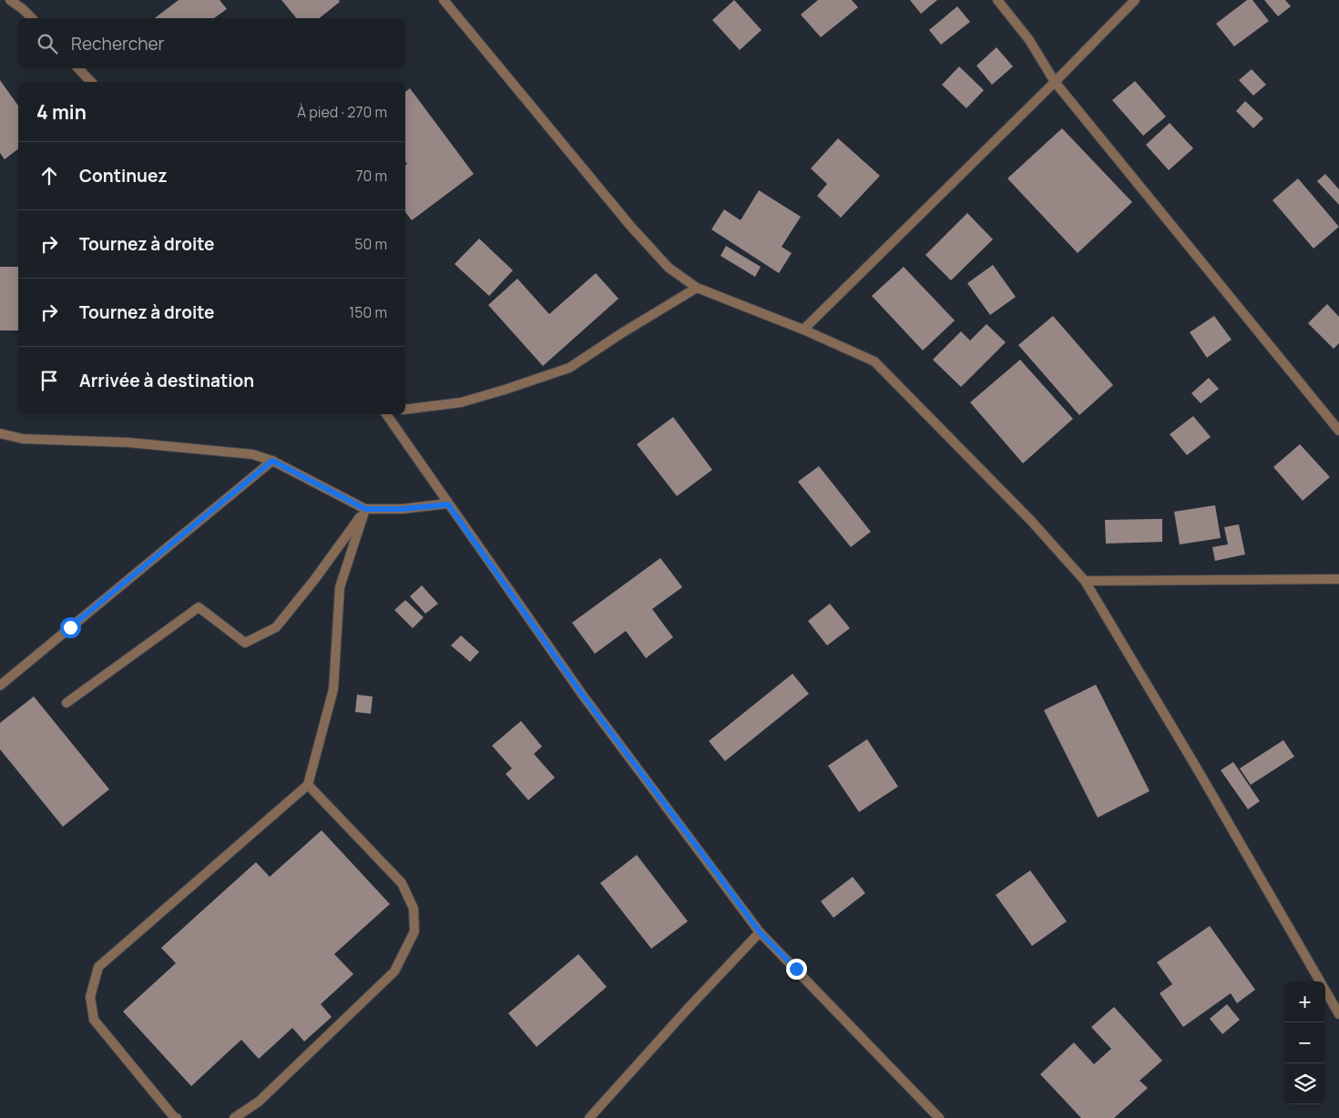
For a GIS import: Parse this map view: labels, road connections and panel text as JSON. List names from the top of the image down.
{
  "page": {
    "search": "Rechercher",
    "heading": ["4 min", "À pied · 270 m"],
    "list": [
      ["Continuez", "70 m"],
      ["Tournez à droite", "50 m"],
      ["Tournez à droite", "150 m"],
      "Arrivée à destination"
    ],
    "map_buttons": ["+", "−"]
  }
}
